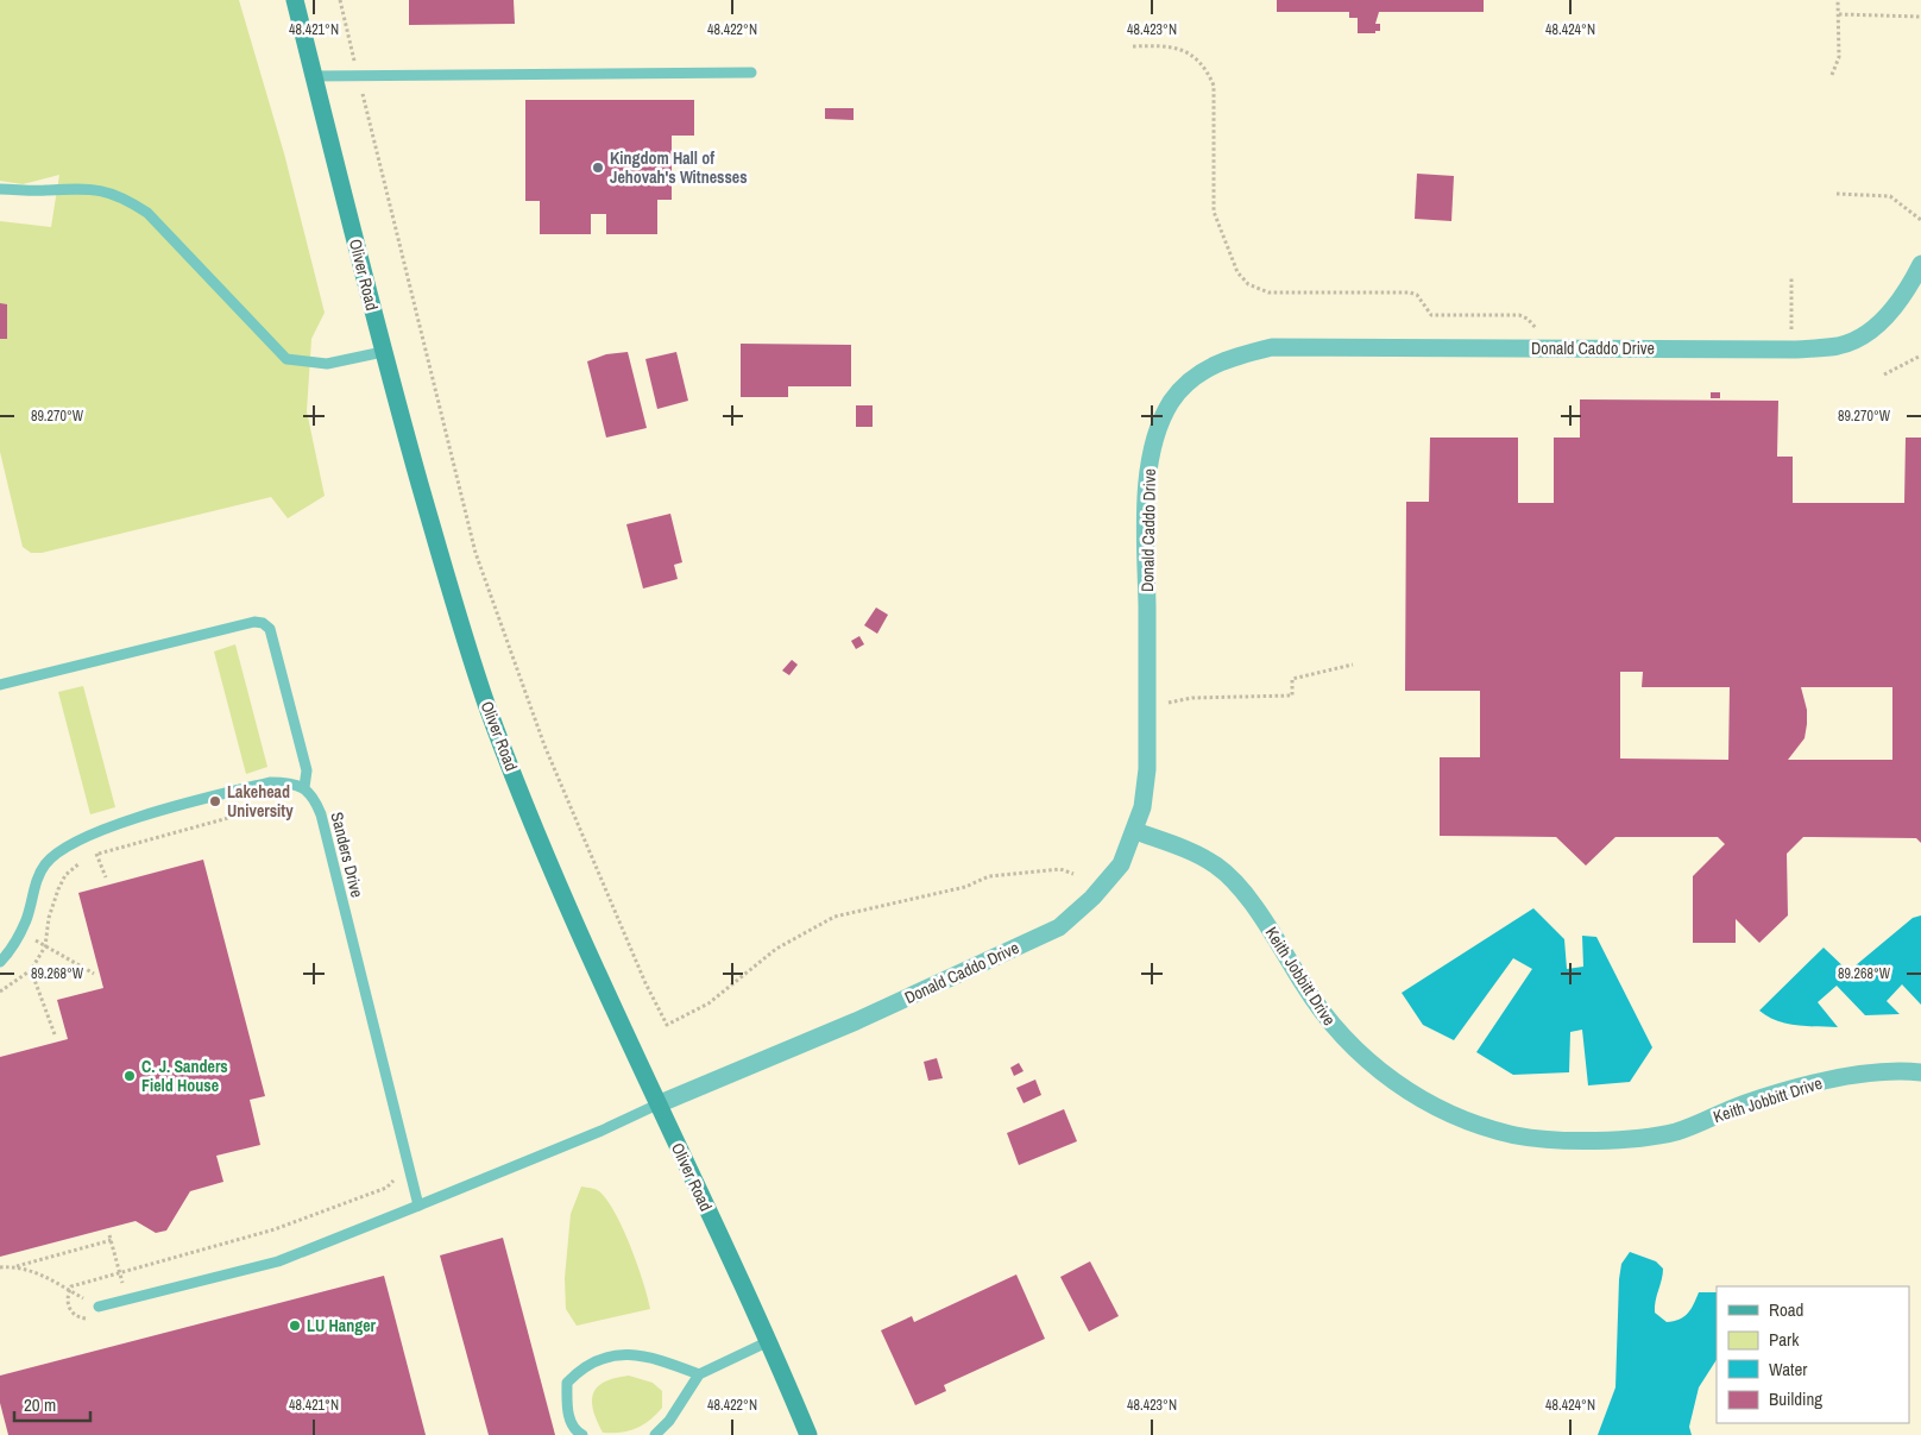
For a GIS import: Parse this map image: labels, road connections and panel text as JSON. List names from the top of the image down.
{
  "streets": {
    "main road": ["Oliver Road"],
    "street": ["Donald Caddo Drive", "Keith Jobbitt Drive"],
    "lane": ["Sanders Drive"]
  },
  "crossings": [
    ["Oliver Road", "Donald Caddo Drive"],
    ["Donald Caddo Drive", "Keith Jobbitt Drive"]
  ],
  "places": [
    "Kingdom Hall of Jehovah's Witnesses",
    "Lakehead University",
    "C. J. Sanders Field House",
    "LU Hanger"
  ],
  "legend": [
    "Road",
    "Park",
    "Water",
    "Building"
  ],
  "scale_bar": "20 m",
  "coordinates": [
    "48.421°N",
    "48.422°N",
    "48.423°N",
    "48.424°N",
    "89.270°W",
    "89.268°W"
  ]
}
